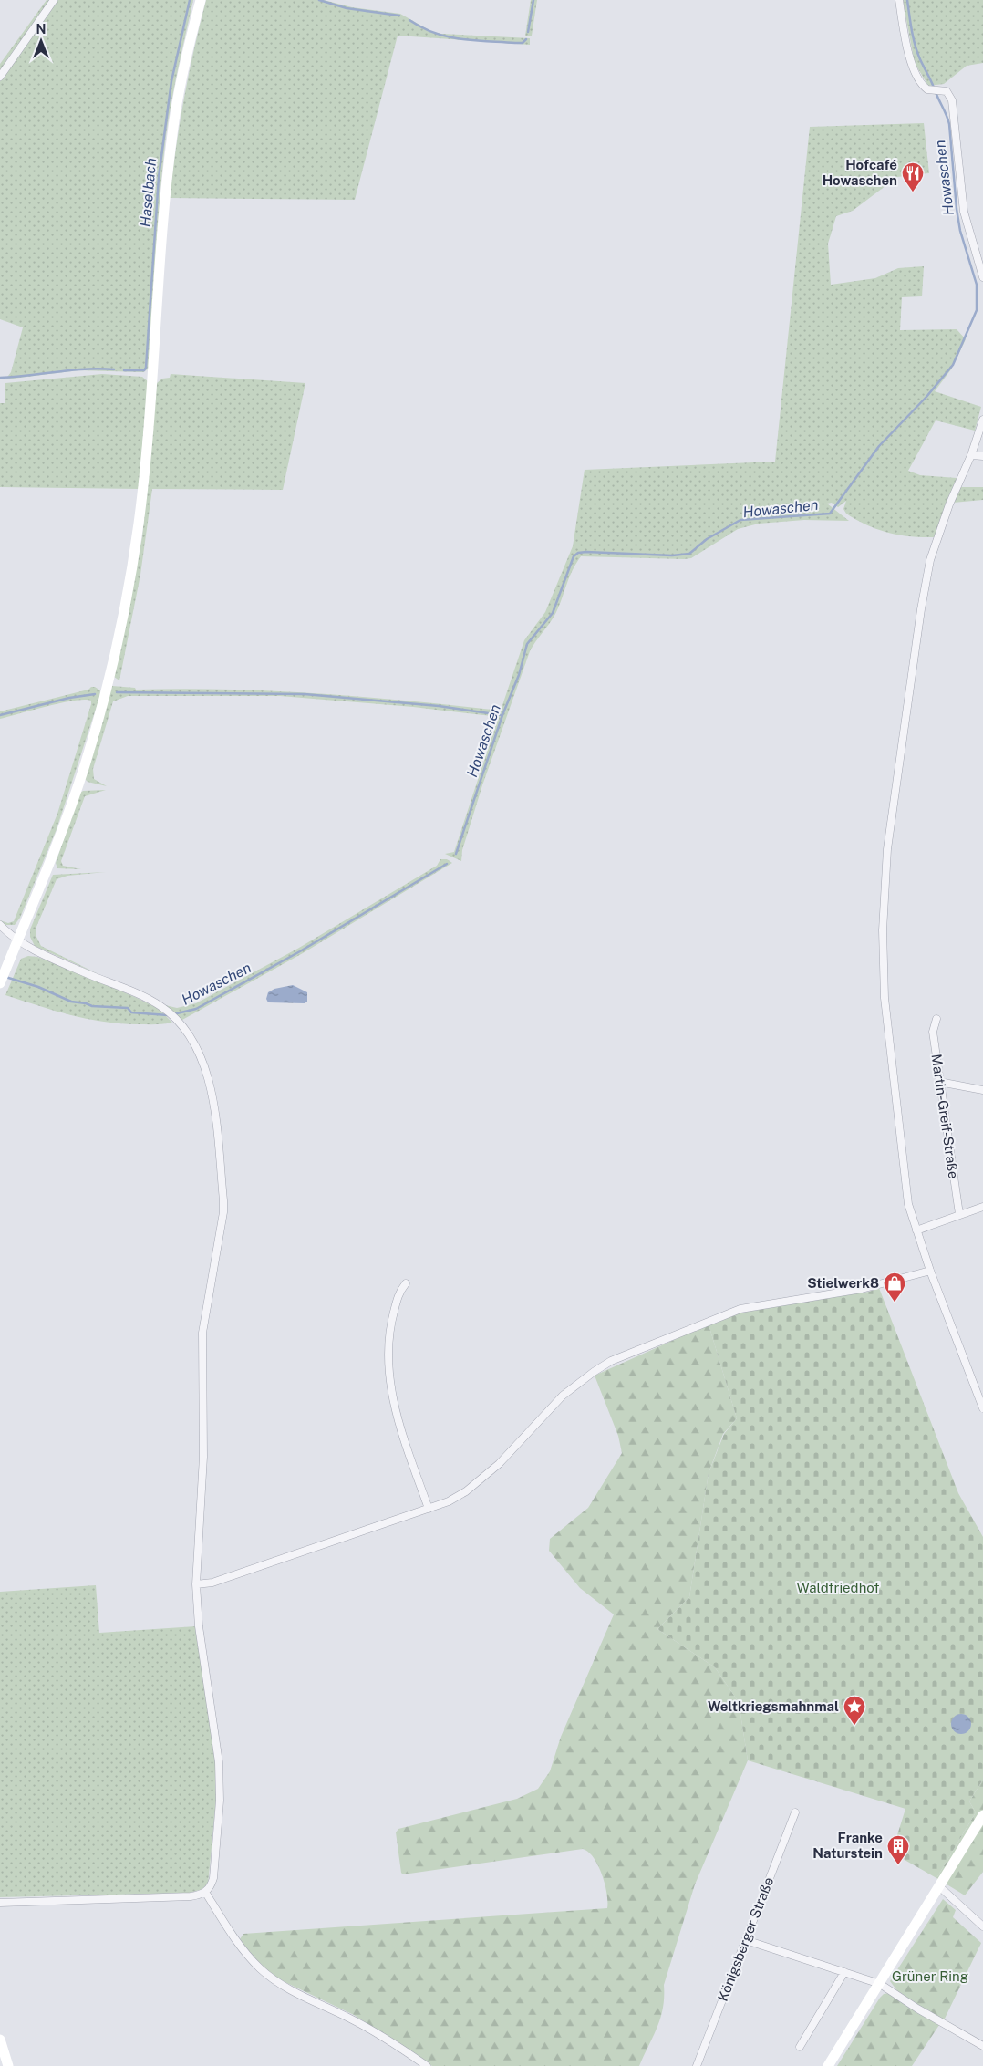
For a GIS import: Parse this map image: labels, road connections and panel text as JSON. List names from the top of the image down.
{
  "streets": {
    "street": ["Martin-Greif-Straße", "Königsberger Straße"]
  },
  "water": ["Howaschen", "Haselbach"],
  "parks": ["Waldfriedhof", "Grüner Ring"],
  "places": {
    "restaurant": ["Hofcafé Howaschen"],
    "shop": ["Stielwerk8"],
    "place": ["Weltkriegsmahnmal"],
    "building": ["Franke Naturstein"]
  },
  "north": "top"
}
